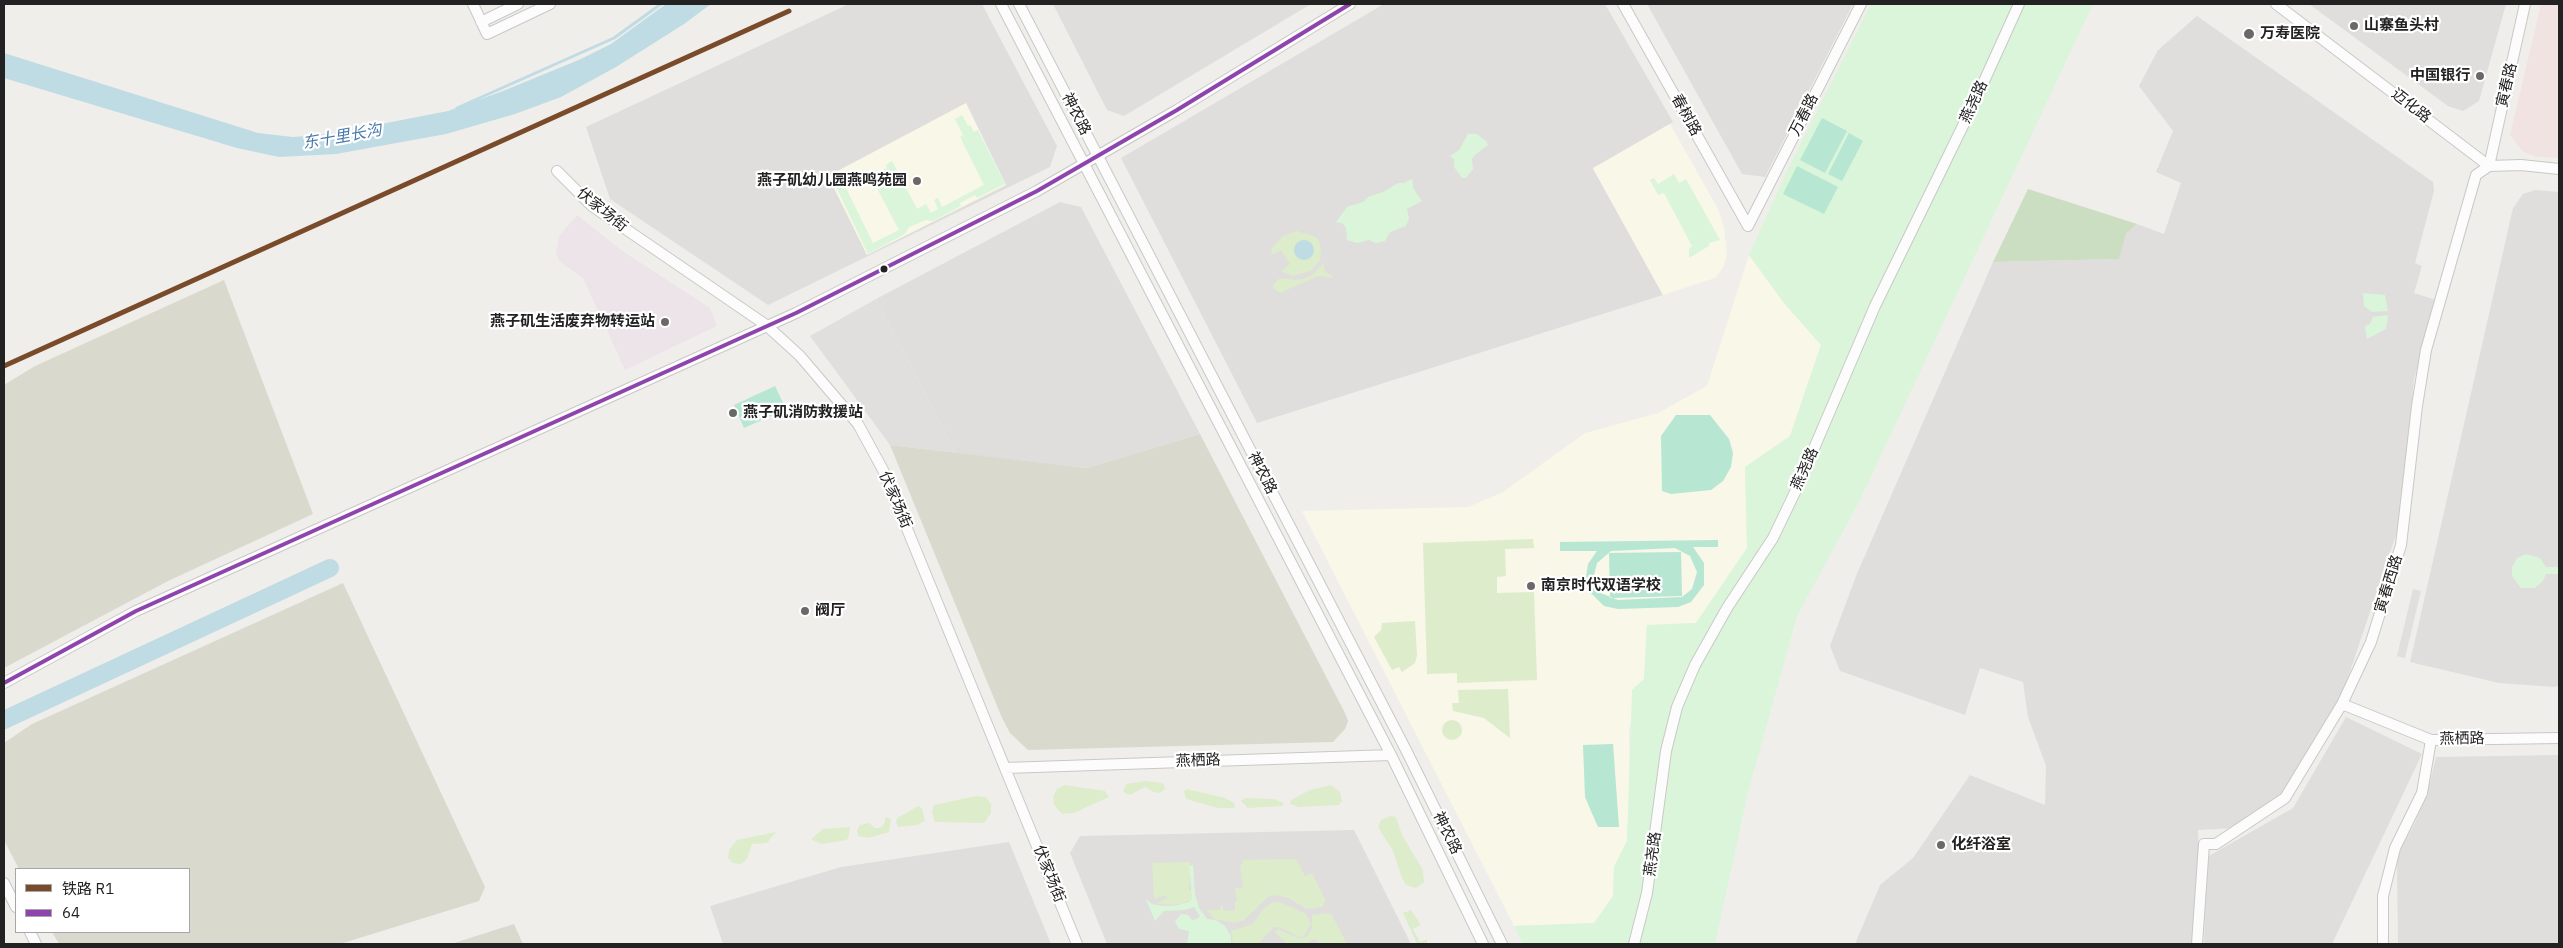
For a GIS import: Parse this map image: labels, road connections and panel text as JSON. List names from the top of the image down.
{
  "streets": {
    "street": [
      "寅春路",
      "燕尧路",
      "迈化路",
      "神农路",
      "春树路",
      "万春路",
      "伏家场街",
      "寅春西路",
      "燕栖路"
    ]
  },
  "crossings": [
    ["寅春路", "迈化路"],
    ["寅春路", "寅春西路"],
    ["迈化路", "寅春西路"],
    ["神农路", "燕栖路"],
    ["春树路", "万春路"],
    ["伏家场街", "燕栖路"],
    ["寅春西路", "燕栖路"]
  ],
  "water": ["东十里长沟"],
  "places": [
    "山寨鱼头村",
    "万寿医院",
    "中国银行",
    "燕子矶幼儿园燕鸣苑园",
    "燕子矶生活废弃物转运站",
    "燕子矶消防救援站",
    "南京时代双语学校",
    "阀厅",
    "化纤浴室"
  ],
  "lines": ["transit line 64", "rail line R1"],
  "legend": ["铁路 R1", "64"]
}
